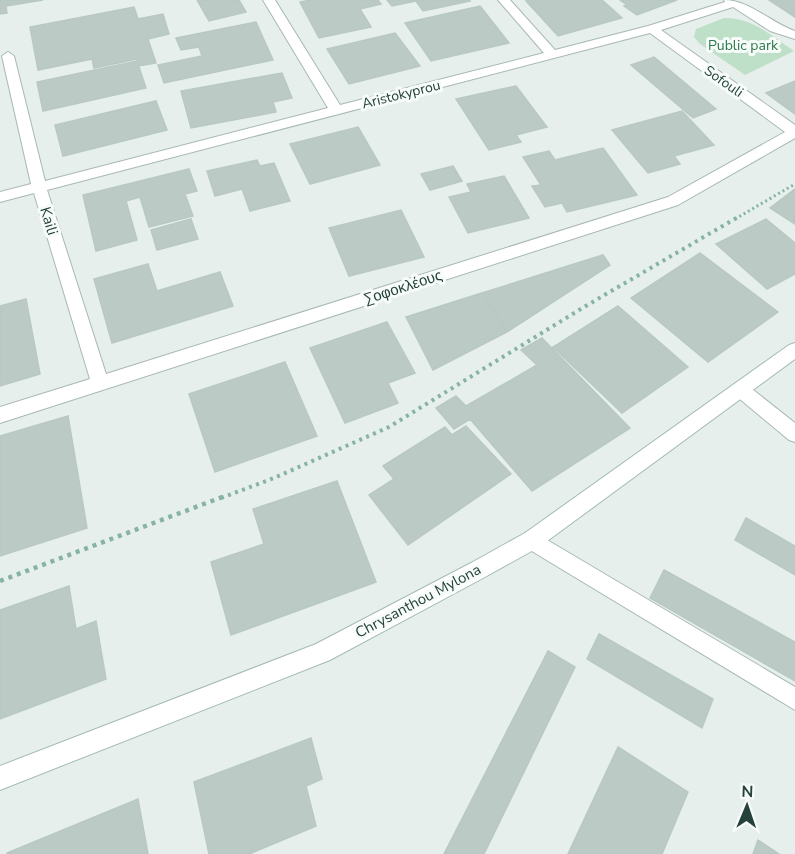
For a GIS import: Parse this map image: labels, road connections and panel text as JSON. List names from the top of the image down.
{
  "streets": {
    "street": [
      "Sofouli",
      "Aristokyprou",
      "Kaili",
      "Σοφοκλέους",
      "Chrysanthou Mylona"
    ]
  },
  "crossings": [
    ["Sofouli", "Aristokyprou"],
    ["Sofouli", "Σοφοκλέους"],
    ["Aristokyprou", "Kaili"],
    ["Kaili", "Σοφοκλέους"]
  ],
  "parks": ["Public park"],
  "north": "top"
}
